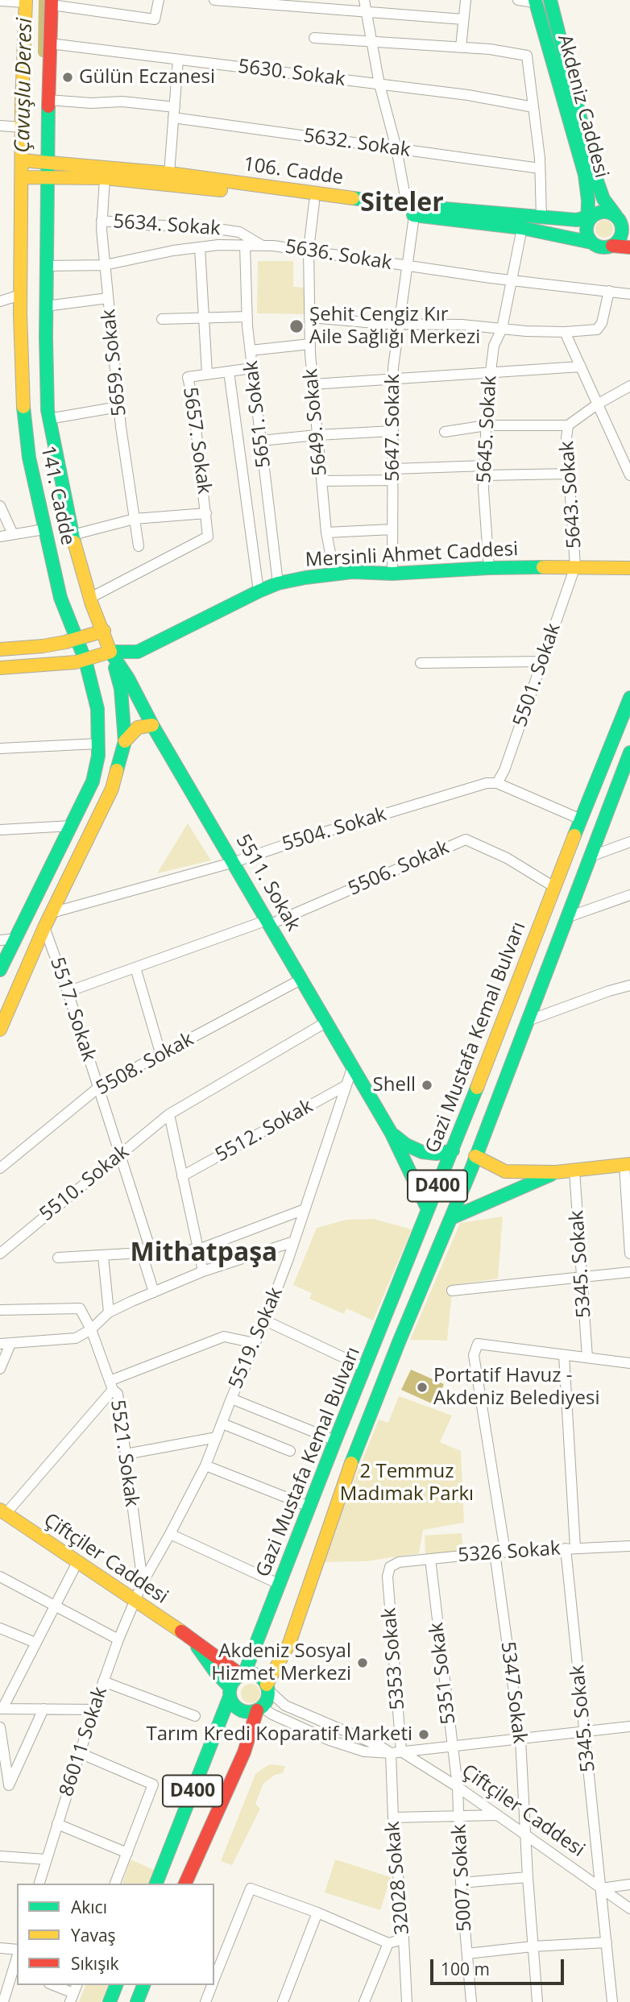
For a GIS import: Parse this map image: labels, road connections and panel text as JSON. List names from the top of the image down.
{
  "streets": {
    "main road": [
      "Akdeniz Caddesi",
      "106. Cadde",
      "141. Cadde",
      "Mersinli Ahmet Caddesi",
      "5511. Sokak",
      "Gazi Mustafa Kemal Bulvarı",
      "D400",
      "Çiftçiler Caddesi"
    ],
    "street": [
      "5630. Sokak",
      "5632. Sokak",
      "5634. Sokak",
      "5636. Sokak",
      "5659. Sokak",
      "5651. Sokak",
      "5649. Sokak",
      "5647. Sokak",
      "5645. Sokak",
      "5657. Sokak",
      "5643. Sokak",
      "5501. Sokak",
      "5504. Sokak",
      "5506. Sokak",
      "5517. Sokak",
      "5508. Sokak",
      "5512. Sokak",
      "5510. Sokak",
      "5345. Sokak",
      "5519. Sokak",
      "5521. Sokak",
      "5326 Sokak",
      "5353 Sokak",
      "5351 Sokak",
      "5347 Sokak",
      "86011 Sokak",
      "32028 Sokak",
      "5007. Sokak"
    ]
  },
  "crossings": [
    ["5630. Sokak", "5647. Sokak"],
    ["5630. Sokak", "141. Cadde"],
    ["Akdeniz Caddesi", "106. Cadde"],
    ["5632. Sokak", "5647. Sokak"],
    ["106. Cadde", "5659. Sokak"],
    ["106. Cadde", "5649. Sokak"],
    ["106. Cadde", "5647. Sokak"],
    ["106. Cadde", "5645. Sokak"],
    ["106. Cadde", "141. Cadde"],
    ["5634. Sokak", "5636. Sokak"],
    ["5634. Sokak", "5659. Sokak"],
    ["5636. Sokak", "5659. Sokak"],
    ["5636. Sokak", "5651. Sokak"],
    ["5636. Sokak", "5649. Sokak"],
    ["5636. Sokak", "5647. Sokak"],
    ["5636. Sokak", "5645. Sokak"],
    ["5636. Sokak", "141. Cadde"],
    ["5651. Sokak", "5657. Sokak"],
    ["5651. Sokak", "Mersinli Ahmet Caddesi"],
    ["5649. Sokak", "Mersinli Ahmet Caddesi"],
    ["5647. Sokak", "Mersinli Ahmet Caddesi"],
    ["5645. Sokak", "Mersinli Ahmet Caddesi"],
    ["5657. Sokak", "141. Cadde"],
    ["5643. Sokak", "Mersinli Ahmet Caddesi"],
    ["5643. Sokak", "5501. Sokak"],
    ["141. Cadde", "Mersinli Ahmet Caddesi"],
    ["141. Cadde", "5511. Sokak"],
    ["Mersinli Ahmet Caddesi", "5501. Sokak"],
    ["Mersinli Ahmet Caddesi", "5511. Sokak"],
    ["5501. Sokak", "5504. Sokak"],
    ["5504. Sokak", "5511. Sokak"],
    ["5506. Sokak", "5511. Sokak"],
    ["5506. Sokak", "Gazi Mustafa Kemal Bulvarı"],
    ["5511. Sokak", "Gazi Mustafa Kemal Bulvarı"],
    ["5511. Sokak", "5508. Sokak"],
    ["5511. Sokak", "5510. Sokak"],
    ["5511. Sokak", "5519. Sokak"],
    ["5517. Sokak", "5508. Sokak"],
    ["5517. Sokak", "5510. Sokak"],
    ["Gazi Mustafa Kemal Bulvarı", "D400"],
    ["Gazi Mustafa Kemal Bulvarı", "Çiftçiler Caddesi"],
    ["5512. Sokak", "5519. Sokak"],
    ["D400", "Çiftçiler Caddesi"],
    ["5345. Sokak", "5326 Sokak"],
    ["5345. Sokak", "Çiftçiler Caddesi"],
    ["5345. Sokak", "5347 Sokak"],
    ["5519. Sokak", "5521. Sokak"],
    ["5519. Sokak", "Çiftçiler Caddesi"],
    ["5519. Sokak", "86011 Sokak"],
    ["5326 Sokak", "5353 Sokak"],
    ["5326 Sokak", "5351 Sokak"],
    ["5326 Sokak", "5347 Sokak"],
    ["Çiftçiler Caddesi", "5353 Sokak"],
    ["Çiftçiler Caddesi", "5351 Sokak"],
    ["Çiftçiler Caddesi", "5347 Sokak"],
    ["Çiftçiler Caddesi", "86011 Sokak"],
    ["Çiftçiler Caddesi", "32028 Sokak"],
    ["Çiftçiler Caddesi", "5007. Sokak"],
    ["5353 Sokak", "32028 Sokak"],
    ["5351 Sokak", "5007. Sokak"]
  ],
  "districts": ["Siteler", "Mithatpaşa"],
  "water": ["Çavuşlu Deresi"],
  "parks": ["2 Temmuz Madımak Parkı"],
  "places": [
    "Gülün Eczanesi",
    "Şehit Cengiz Kır Aile Sağlığı Merkezi",
    "Shell",
    "Portatif Havuz - Akdeniz Belediyesi",
    "Akdeniz Sosyal Hizmet Merkezi",
    "Tarım Kredi Koparatif Marketi"
  ],
  "legend": ["Akıcı", "Yavaş", "Sıkışık"],
  "scale_bar": "100 m"
}
